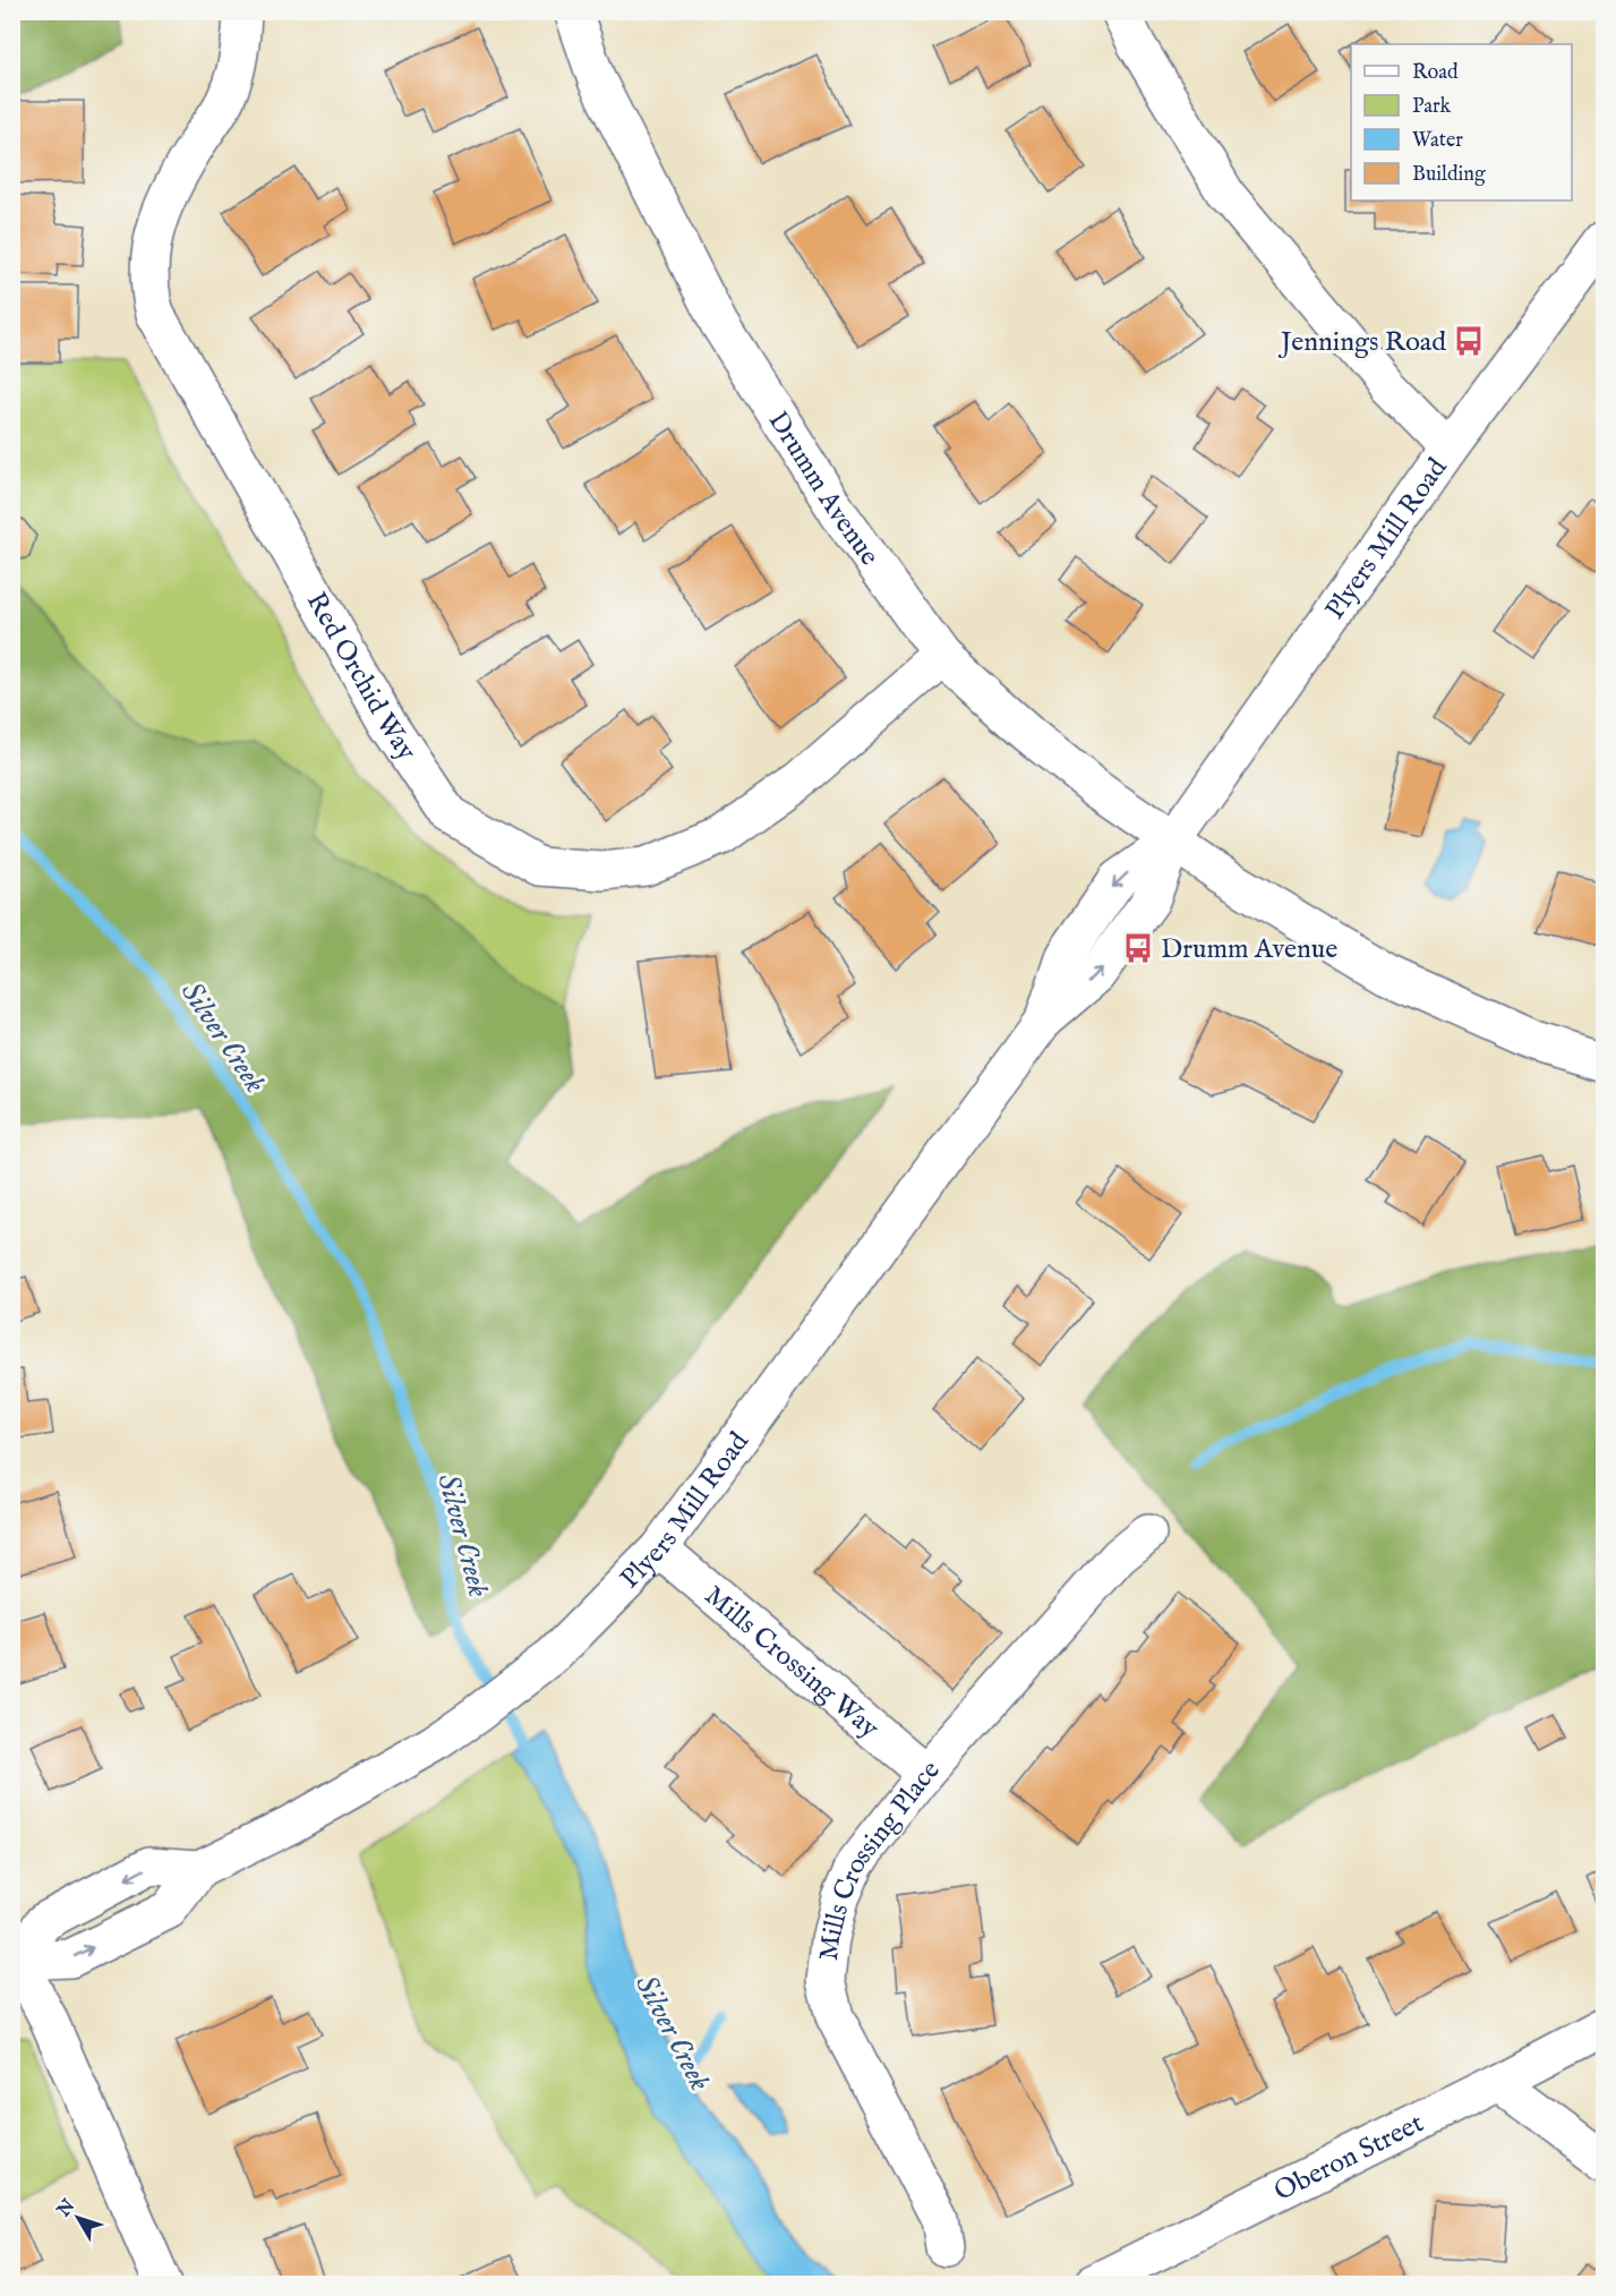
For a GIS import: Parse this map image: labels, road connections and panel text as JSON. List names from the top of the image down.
{
  "streets": {
    "street": [
      "Drumm Avenue",
      "Plyers Mill Road",
      "Red Orchid Way",
      "Mills Crossing Way",
      "Mills Crossing Place",
      "Oberon Street"
    ]
  },
  "crossings": [
    ["Drumm Avenue", "Plyers Mill Road"],
    ["Drumm Avenue", "Red Orchid Way"],
    ["Plyers Mill Road", "Mills Crossing Way"],
    ["Mills Crossing Way", "Mills Crossing Place"]
  ],
  "water": ["Silver Creek"],
  "places": {
    "bus stop": ["Jennings Road", "Drumm Avenue"]
  },
  "legend": [
    "Road",
    "Park",
    "Water",
    "Building"
  ],
  "north": "top left"
}
